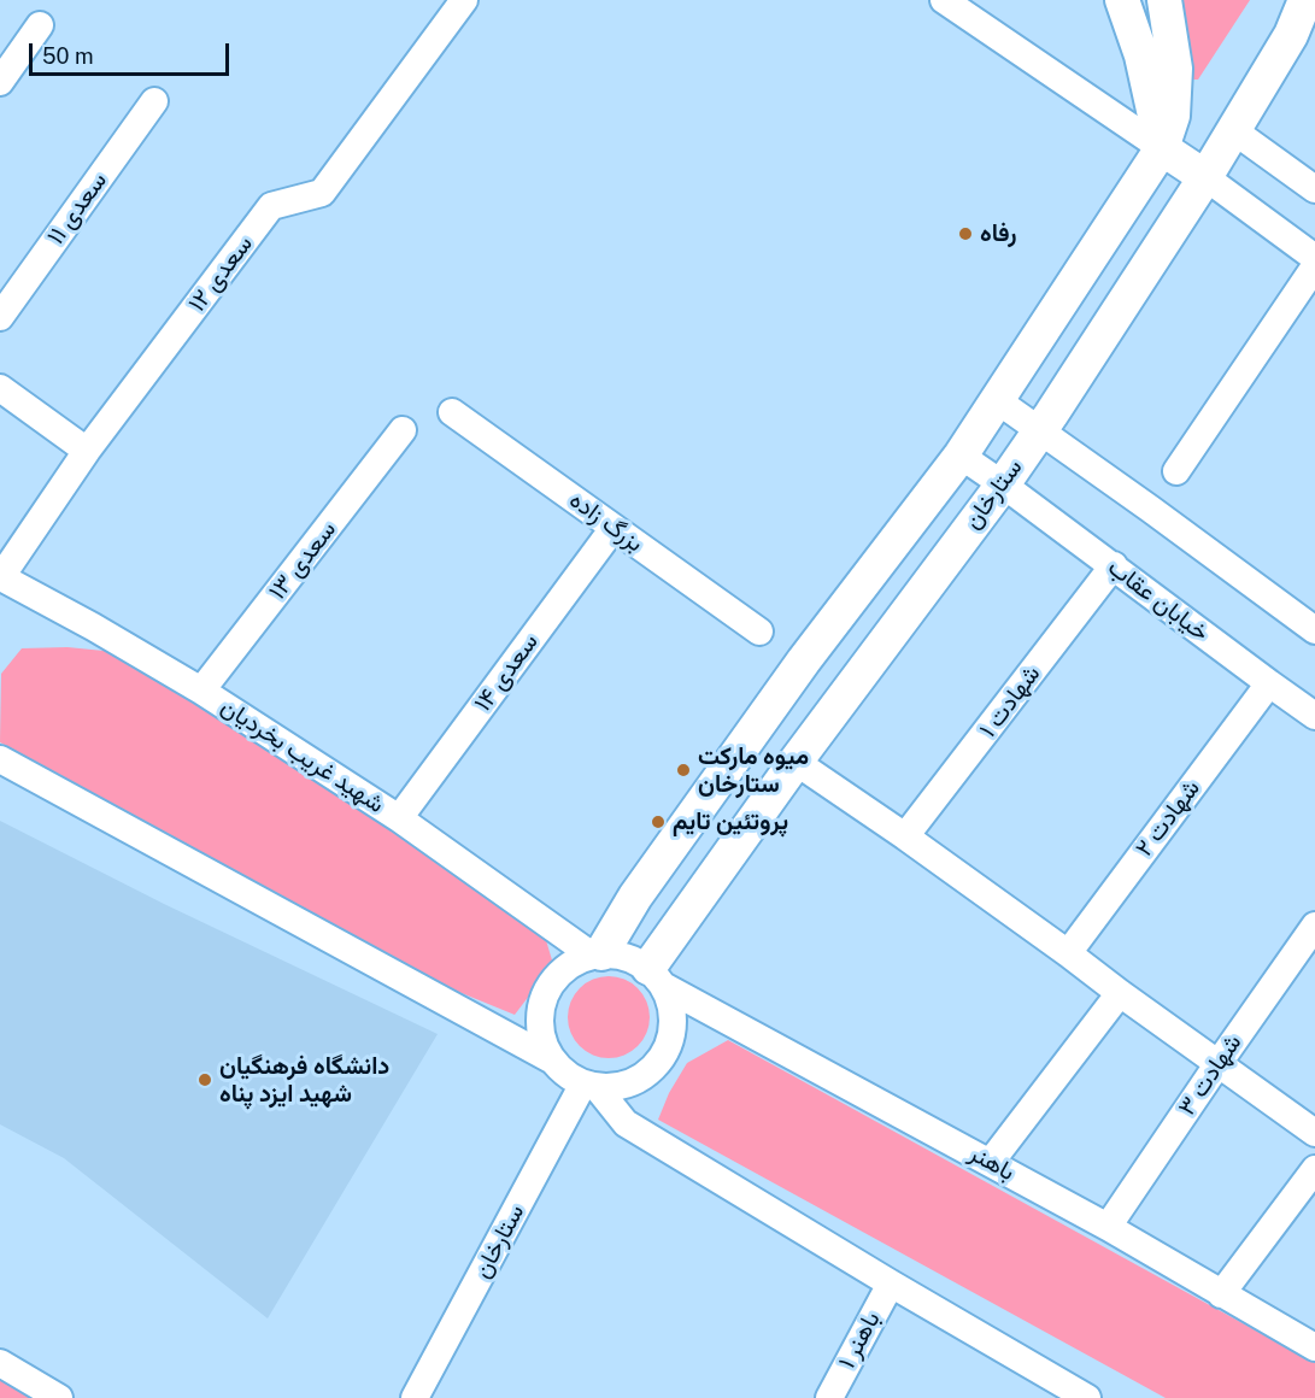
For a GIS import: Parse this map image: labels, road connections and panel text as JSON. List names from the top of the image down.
{
  "streets": {
    "main road": ["ستارخان"],
    "street": [
      "سعدی ۱۱",
      "سعدی ۱۲",
      "بزرگ زاده",
      "سعدی ۱۳",
      "خیابان عقاب",
      "سعدی ۱۴",
      "شهادت ۱",
      "شهید غریب بخردیان",
      "شهادت ۲",
      "شهادت ۳",
      "باهنر",
      "باهنر ۱"
    ]
  },
  "crossings": [
    ["سعدی ۱۲", "شهید غریب بخردیان"],
    ["ستارخان", "خیابان عقاب"],
    ["ستارخان", "شهید غریب بخردیان"],
    ["ستارخان", "باهنر"],
    ["بزرگ زاده", "سعدی ۱۴"],
    ["سعدی ۱۳", "شهید غریب بخردیان"],
    ["خیابان عقاب", "شهادت ۱"],
    ["خیابان عقاب", "شهادت ۲"],
    ["سعدی ۱۴", "شهید غریب بخردیان"],
    ["شهید غریب بخردیان", "باهنر"],
    ["شهادت ۳", "باهنر"]
  ],
  "places": [
    "رفاه",
    "میوه مارکت ستارخان",
    "پروتئین تایم",
    "دانشگاه فرهنگیان شهید ایزد پناه"
  ],
  "scale_bar": "50 m"
}
